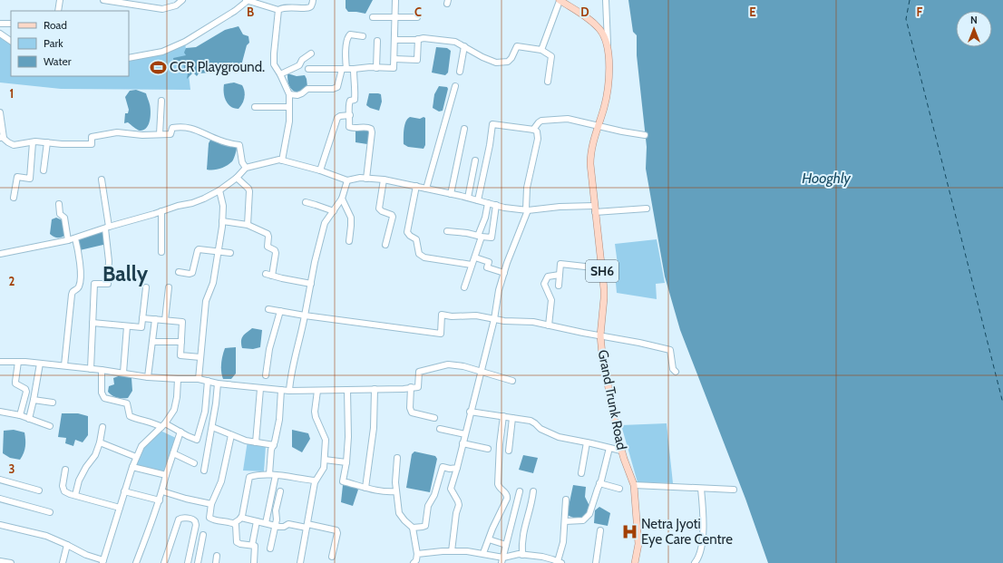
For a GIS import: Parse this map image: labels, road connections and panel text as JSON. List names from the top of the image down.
{
  "streets": {
    "main road": ["SH6", "Grand Trunk Road"]
  },
  "districts": ["Bally"],
  "water": ["Hooghly"],
  "places": {
    "sports": ["CCR Playground."],
    "hospital": ["Netra Jyoti Eye Care Centre"]
  },
  "legend": ["Road", "Park", "Water"],
  "north": "top",
  "grid": {
    "columns": [
      "B",
      "C",
      "D",
      "E",
      "F"
    ],
    "rows": ["1", "2", "3"]
  }
}
